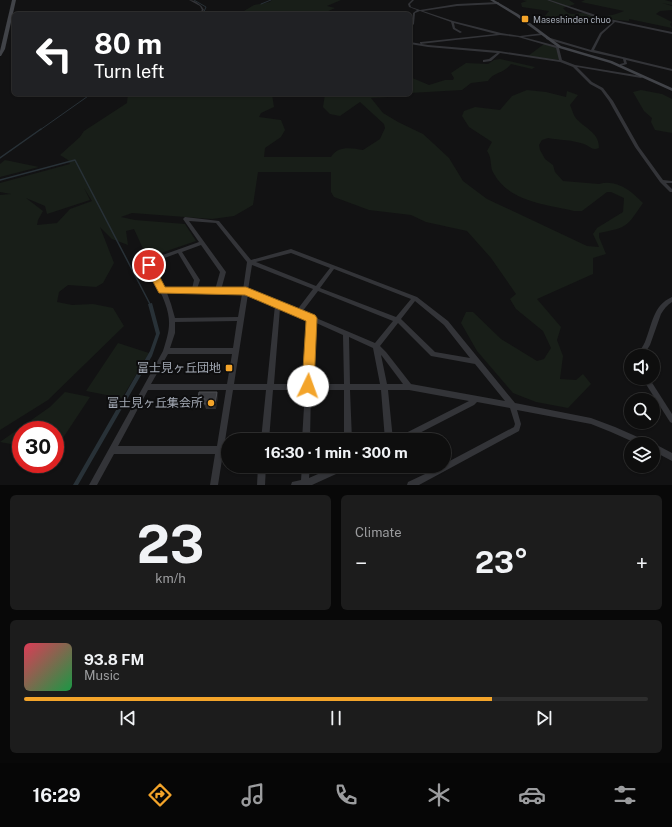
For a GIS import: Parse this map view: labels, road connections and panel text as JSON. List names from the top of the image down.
{
  "places": {
    "transit": ["Maseshinden chuo", "富士見ヶ丘団地"],
    "other": ["富士見ヶ丘集会所"]
  },
  "page": {
    "turn": ["80 m", "Turn left"],
    "limit": "30",
    "trip": "16:30 · 1 min · 300 m",
    "tile": [
      ["23", "km/h"],
      "Climate"
    ],
    "heat": ["−", "23°", "+"],
    "song": ["93.8 FM", "Music"],
    "tabs": "16:29"
  }
}
